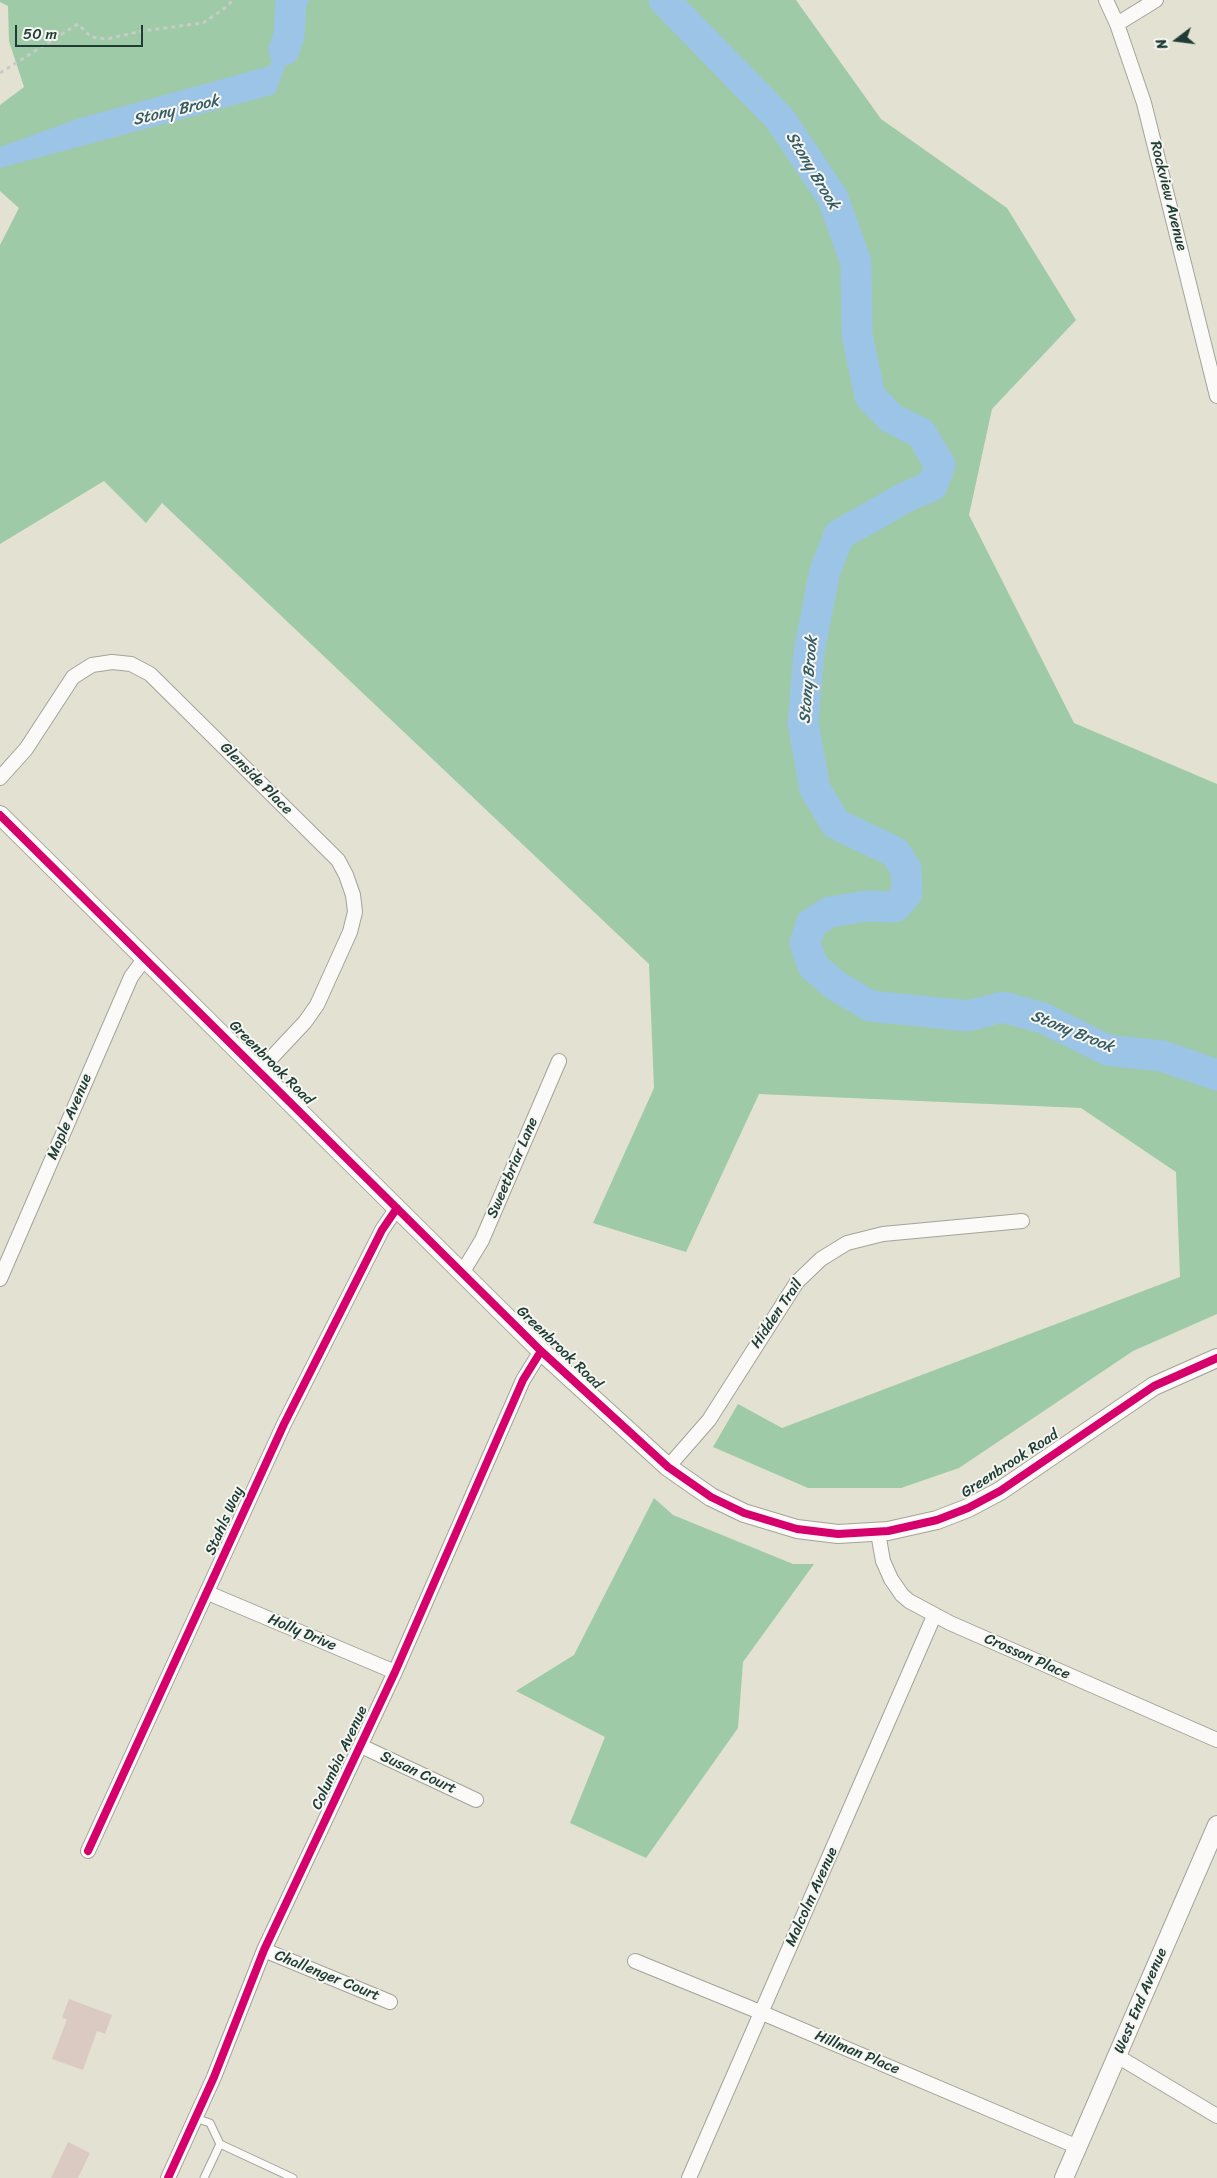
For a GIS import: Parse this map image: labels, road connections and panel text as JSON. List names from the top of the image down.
{
  "streets": {
    "street": [
      "Rockview Avenue",
      "Glenside Place",
      "Greenbrook Road",
      "Maple Avenue",
      "Sweetbriar Lane",
      "Hidden Trail",
      "Stahls Way",
      "Holly Drive",
      "Crosson Place",
      "Columbia Avenue",
      "Susan Court",
      "Malcolm Avenue",
      "Challenger Court",
      "West End Avenue",
      "Hillman Place"
    ]
  },
  "crossings": [
    ["Glenside Place", "Greenbrook Road"],
    ["Greenbrook Road", "Maple Avenue"],
    ["Greenbrook Road", "Sweetbriar Lane"],
    ["Greenbrook Road", "Hidden Trail"],
    ["Greenbrook Road", "Stahls Way"],
    ["Greenbrook Road", "Crosson Place"],
    ["Greenbrook Road", "Columbia Avenue"],
    ["Stahls Way", "Holly Drive"],
    ["Holly Drive", "Columbia Avenue"],
    ["Crosson Place", "Malcolm Avenue"],
    ["Columbia Avenue", "Susan Court"],
    ["Columbia Avenue", "Challenger Court"],
    ["Malcolm Avenue", "Hillman Place"],
    ["West End Avenue", "Hillman Place"]
  ],
  "water": ["Stony Brook"],
  "scale_bar": "50 m",
  "north": "left"
}
